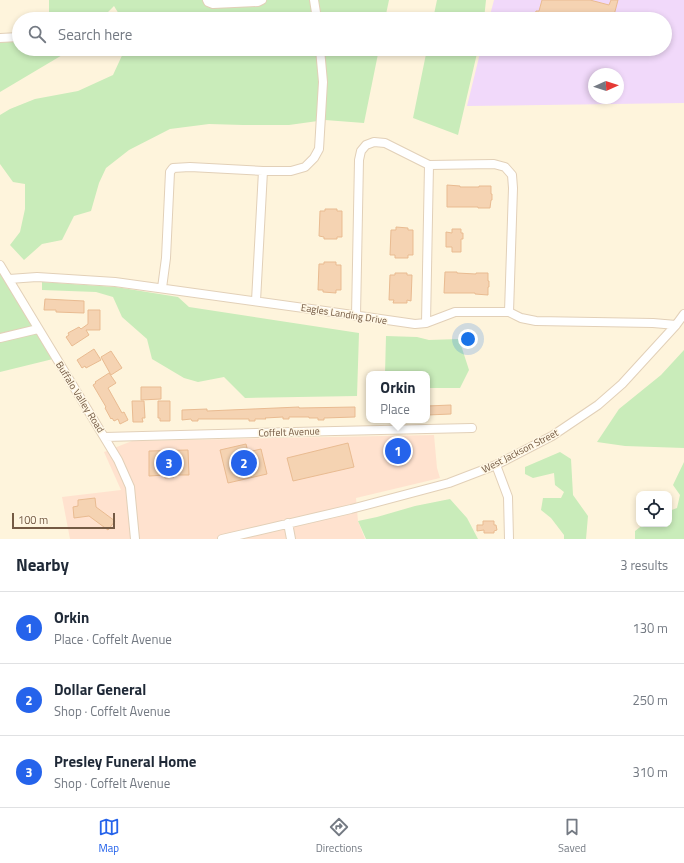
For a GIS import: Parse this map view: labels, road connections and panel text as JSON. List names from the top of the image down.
{
  "streets": {
    "street": [
      "Eagles Landing Drive",
      "Buffalo Valley Road",
      "Coffelt Avenue",
      "West Jackson Street"
    ]
  },
  "crossings": [
    ["Eagles Landing Drive", "Buffalo Valley Road"],
    ["Eagles Landing Drive", "West Jackson Street"],
    ["Buffalo Valley Road", "Coffelt Avenue"]
  ],
  "scale_bar": "100 m",
  "north": "right",
  "page": {
    "search": "Search here",
    "popup": ["Orkin", "Place"],
    "pins": ["1", "2", "3"],
    "scale": "100 m",
    "heading": ["Nearby", "3 results"],
    "list": [
      {
        "mark": "1",
        "name": "Orkin",
        "note": "Place · Coffelt Avenue",
        "value": "130 m"
      },
      {
        "mark": "2",
        "name": "Dollar General",
        "note": "Shop · Coffelt Avenue",
        "value": "250 m"
      },
      {
        "mark": "3",
        "name": "Presley Funeral Home",
        "note": "Shop · Coffelt Avenue",
        "value": "310 m"
      }
    ],
    "nav": ["Map", "Directions", "Saved"]
  }
}
